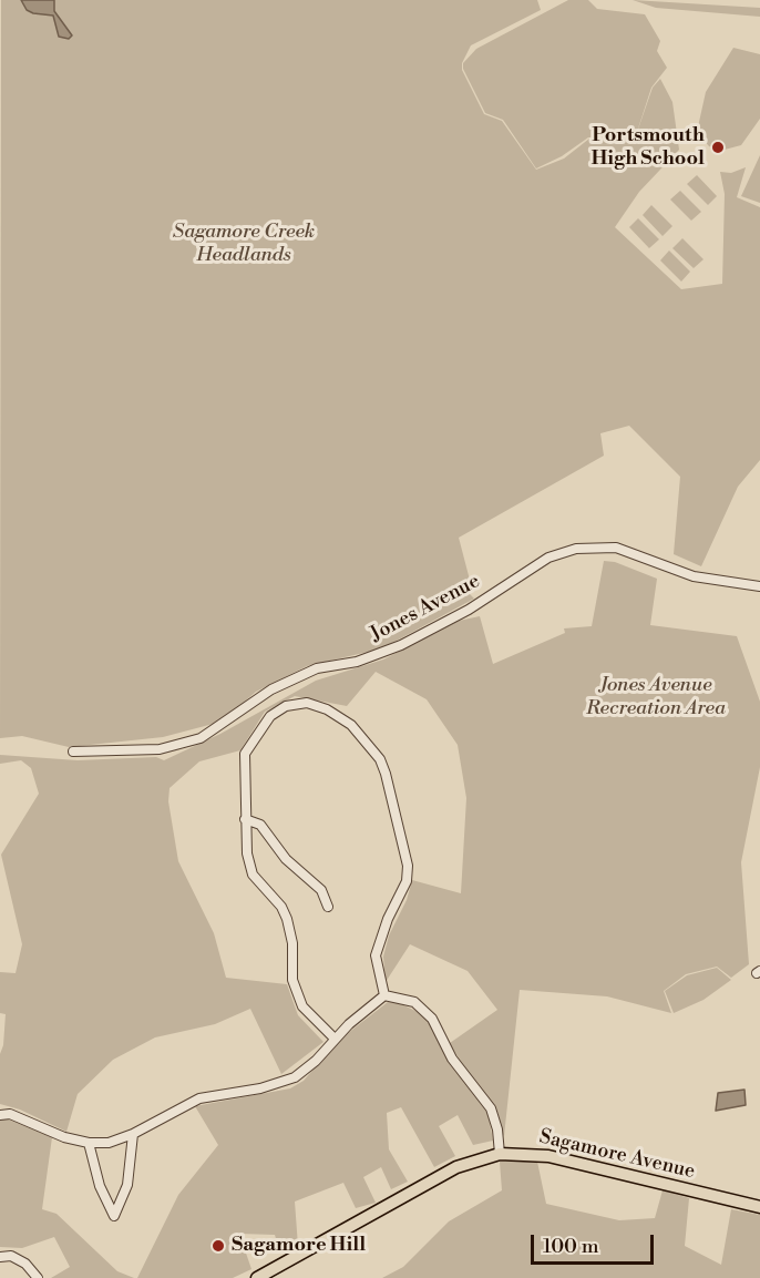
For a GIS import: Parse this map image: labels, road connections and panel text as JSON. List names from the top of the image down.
{
  "streets": {
    "main road": ["Sagamore Avenue"],
    "street": ["Jones Avenue"]
  },
  "parks": ["Sagamore Creek Headlands", "Jones Avenue Recreation Area"],
  "places": ["Portsmouth High School", "Sagamore Hill"],
  "scale_bar": "100 m"
}
